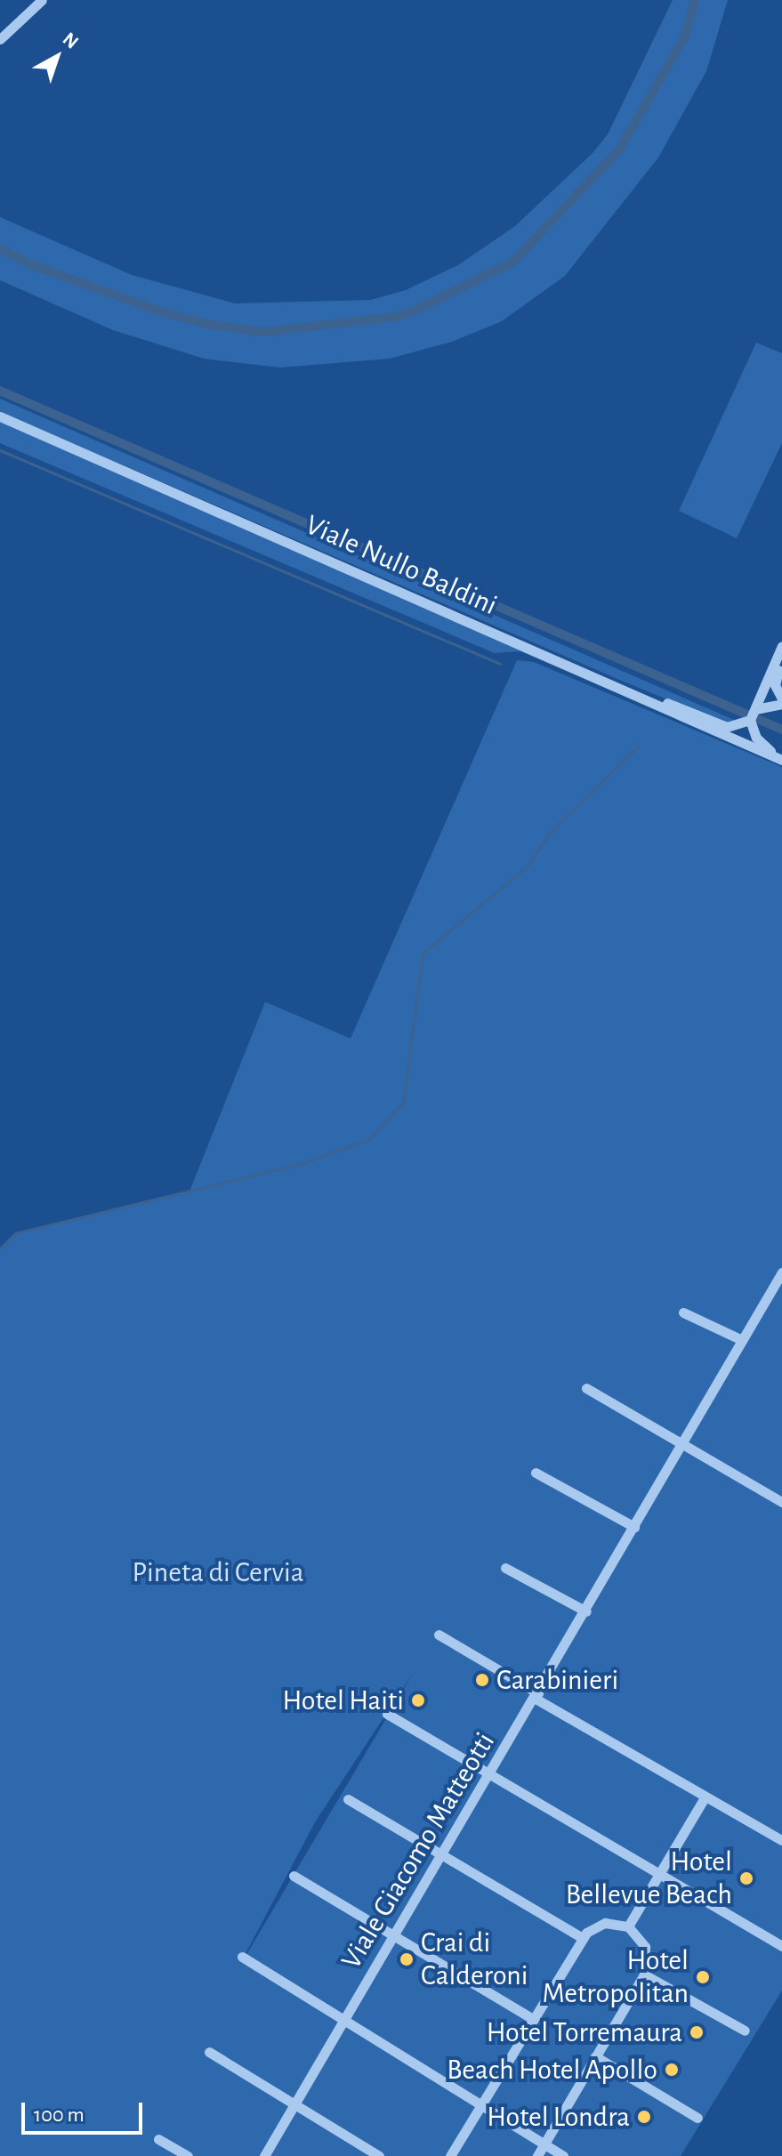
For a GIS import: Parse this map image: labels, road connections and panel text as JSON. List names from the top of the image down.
{
  "streets": {
    "street": ["Viale Nullo Baldini", "Viale Giacomo Matteotti"]
  },
  "parks": ["Pineta di Cervia"],
  "places": [
    "Carabinieri",
    "Hotel Haiti",
    "Hotel Bellevue Beach",
    "Crai di Calderoni",
    "Hotel Metropolitan",
    "Hotel Torremaura",
    "Beach Hotel Apollo",
    "Hotel Londra"
  ],
  "scale_bar": "100 m",
  "north": "top right"
}
